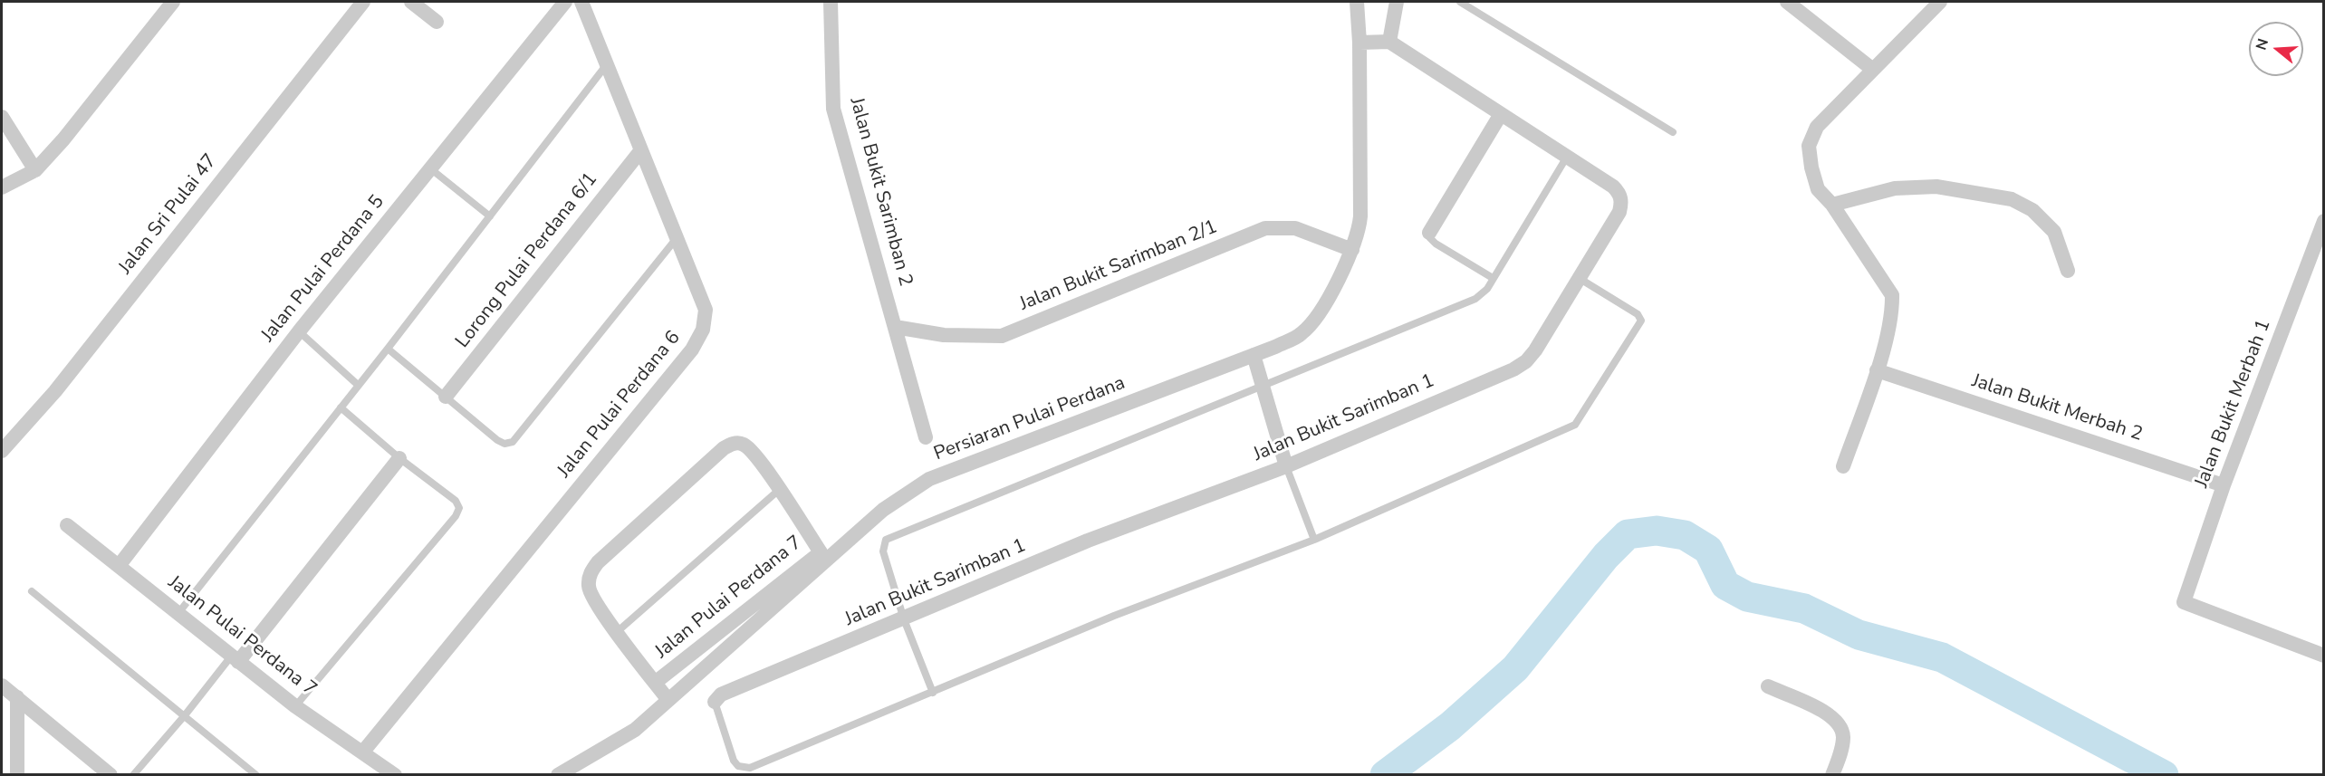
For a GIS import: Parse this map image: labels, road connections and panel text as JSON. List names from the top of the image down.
{
  "streets": {
    "street": [
      "Jalan Bukit Sarimban 2",
      "Jalan Sri Pulai 47",
      "Lorong Pulai Perdana 6/1",
      "Jalan Bukit Sarimban 2/1",
      "Jalan Pulai Perdana 5",
      "Jalan Bukit Merbah 1",
      "Jalan Pulai Perdana 6",
      "Jalan Bukit Merbah 2",
      "Jalan Bukit Sarimban 1",
      "Persiaran Pulai Perdana",
      "Jalan Pulai Perdana 7"
    ]
  },
  "crossings": [
    ["Jalan Bukit Sarimban 2", "Jalan Bukit Sarimban 2/1"],
    ["Lorong Pulai Perdana 6/1", "Jalan Pulai Perdana 6"],
    ["Jalan Bukit Sarimban 2/1", "Persiaran Pulai Perdana"],
    ["Jalan Pulai Perdana 5", "Jalan Pulai Perdana 7"],
    ["Jalan Bukit Merbah 1", "Jalan Bukit Merbah 2"],
    ["Jalan Pulai Perdana 6", "Jalan Pulai Perdana 7"],
    ["Persiaran Pulai Perdana", "Jalan Pulai Perdana 7"]
  ],
  "north": "left"
}
